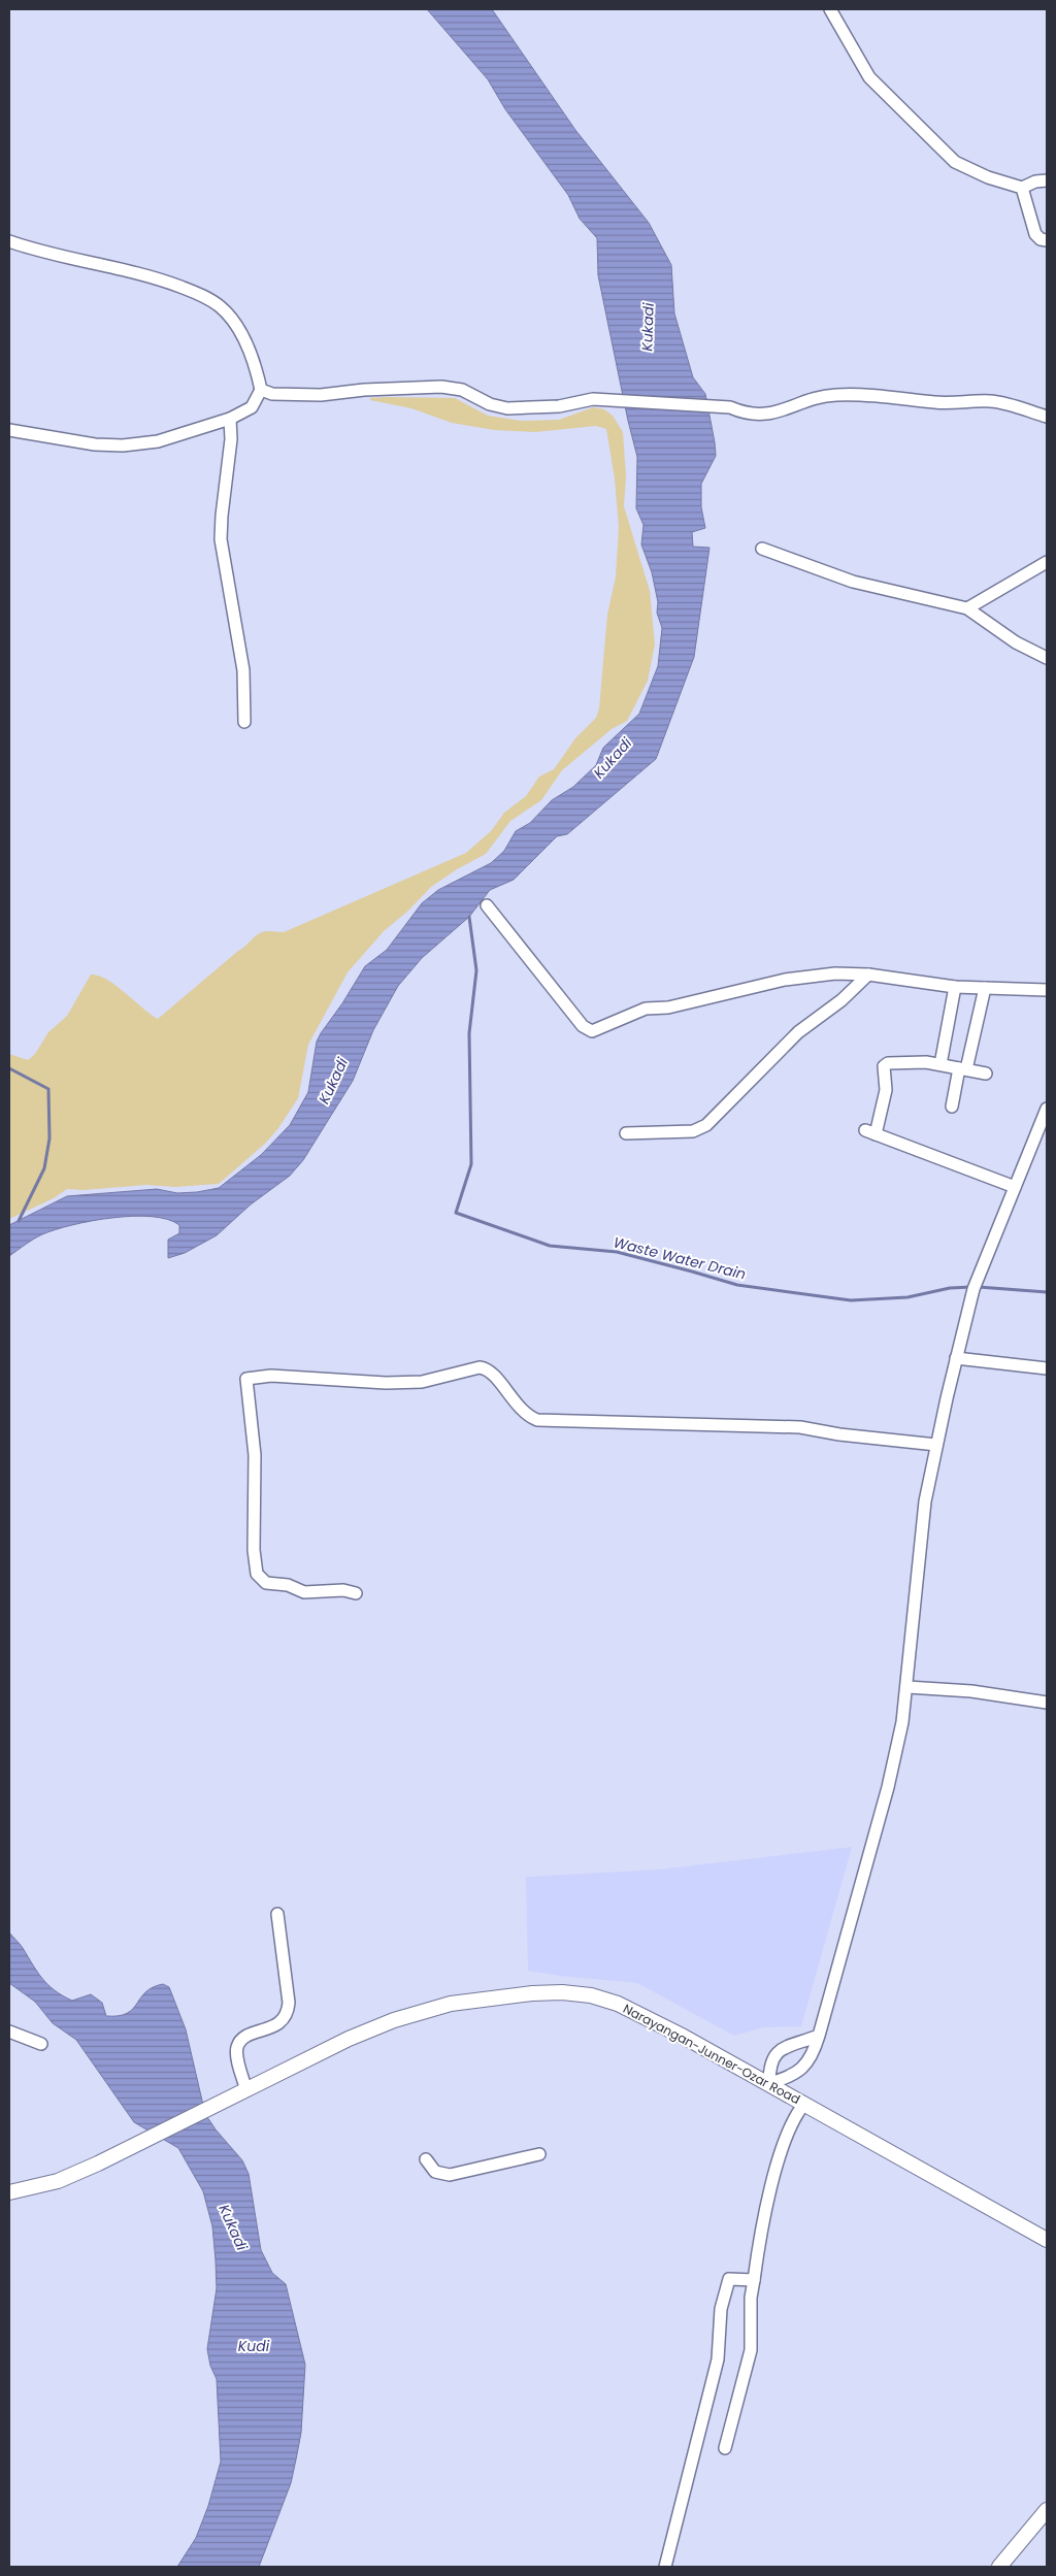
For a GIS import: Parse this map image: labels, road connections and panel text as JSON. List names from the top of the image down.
{
  "streets": {
    "main road": ["Narayangan-Junner-Ozar Road"]
  },
  "water": ["Kukadi", "Waste Water Drain", "Kudi"]
}
